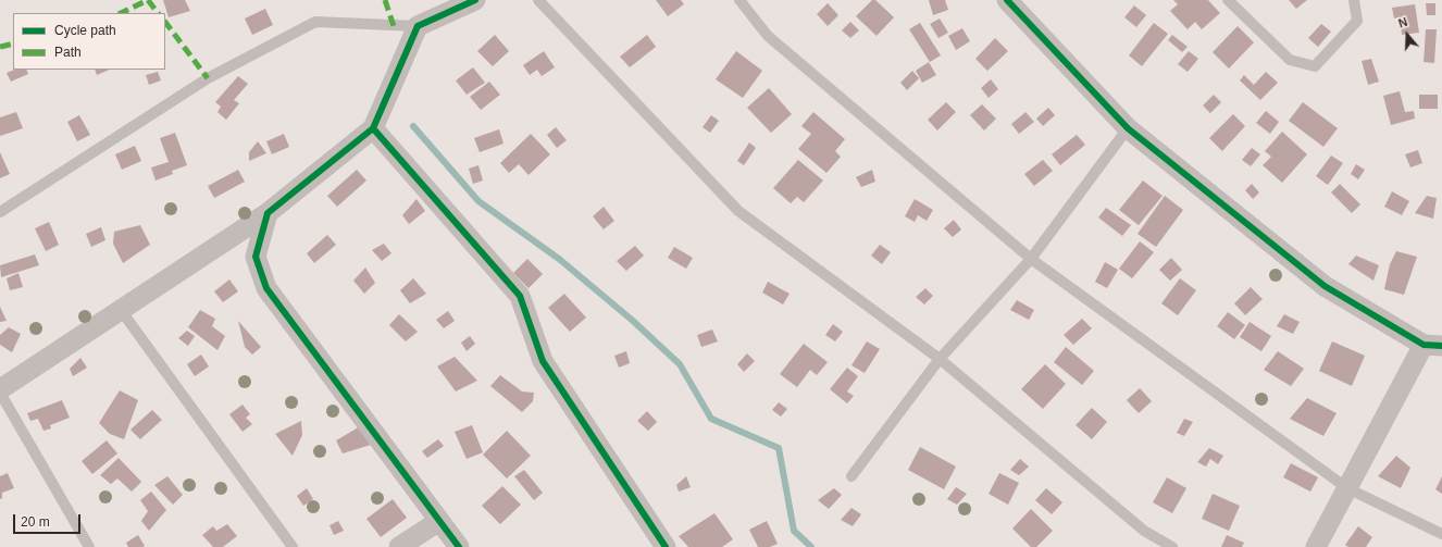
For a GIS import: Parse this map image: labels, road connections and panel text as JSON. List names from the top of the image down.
{
  "legend": ["Cycle path", "Path"],
  "scale_bar": "20 m",
  "north": "top"
}
